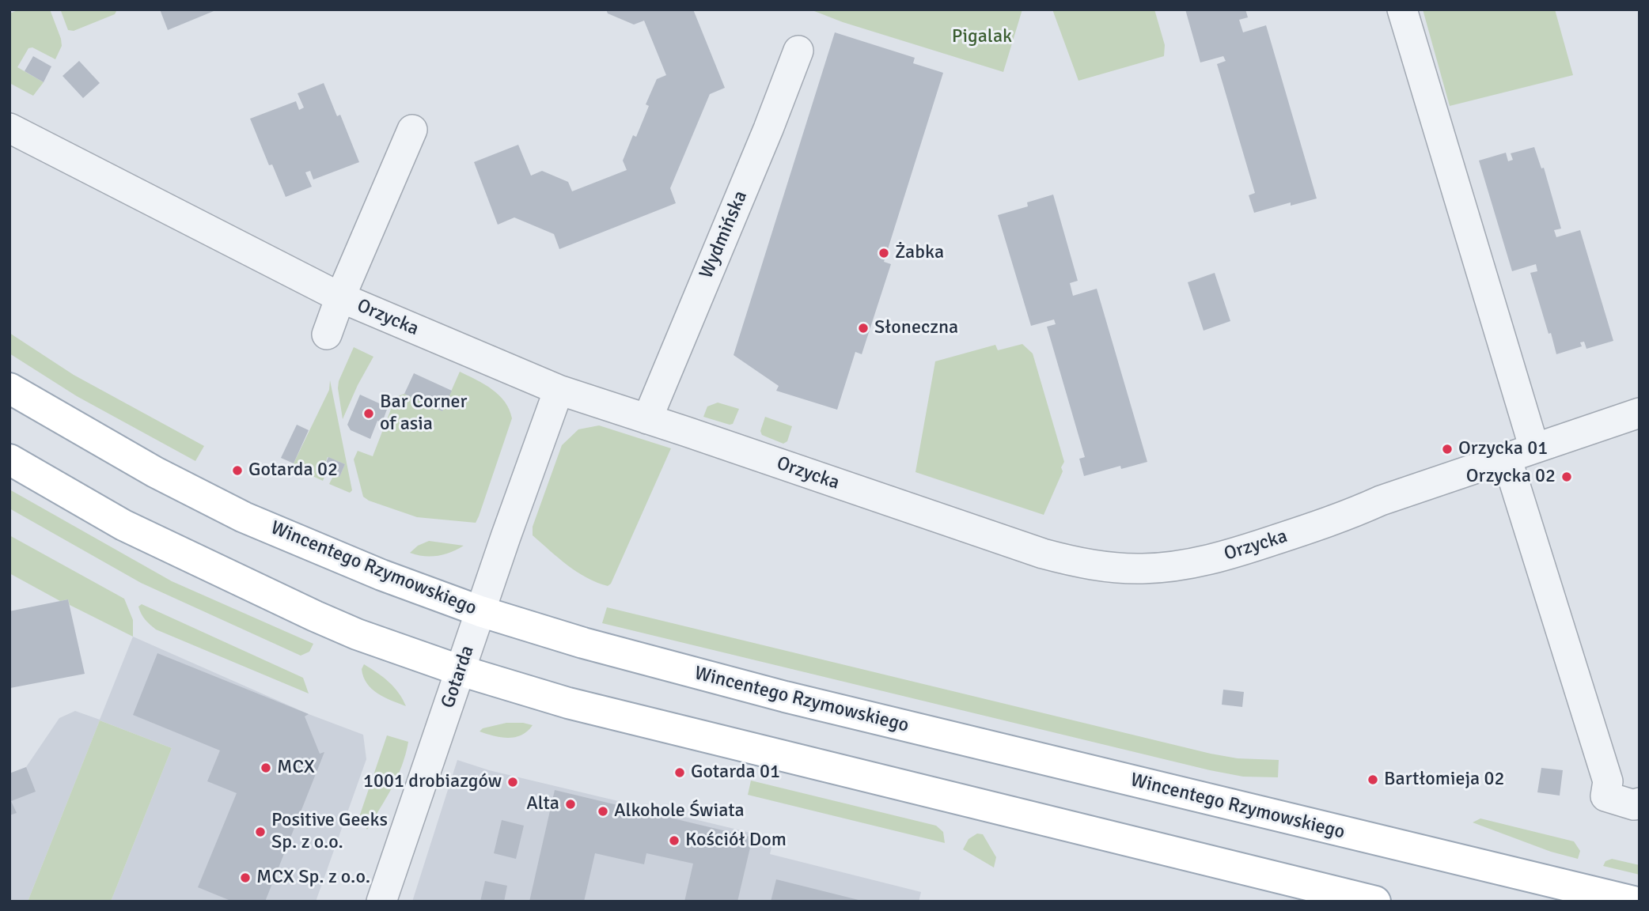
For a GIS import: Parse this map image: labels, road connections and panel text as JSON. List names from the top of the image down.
{
  "streets": {
    "main road": ["Wincentego Rzymowskiego"],
    "street": ["Wydmińska", "Orzycka", "Gotarda"]
  },
  "crossings": [
    ["Wydmińska", "Orzycka"],
    ["Orzycka", "Gotarda"],
    ["Wincentego Rzymowskiego", "Gotarda"]
  ],
  "parks": ["Pigalak"],
  "places": [
    "Żabka",
    "Słoneczna",
    "Bar Corner of asia",
    "Orzycka 01",
    "Gotarda 02",
    "Orzycka 02",
    "MCX",
    "Gotarda 01",
    "Bartłomieja 02",
    "1001 drobiazgów",
    "Alta",
    "Alkohole Świata",
    "Positive Geeks Sp. z o.o.",
    "Kościół Dom",
    "MCX Sp. z o.o."
  ]
}
